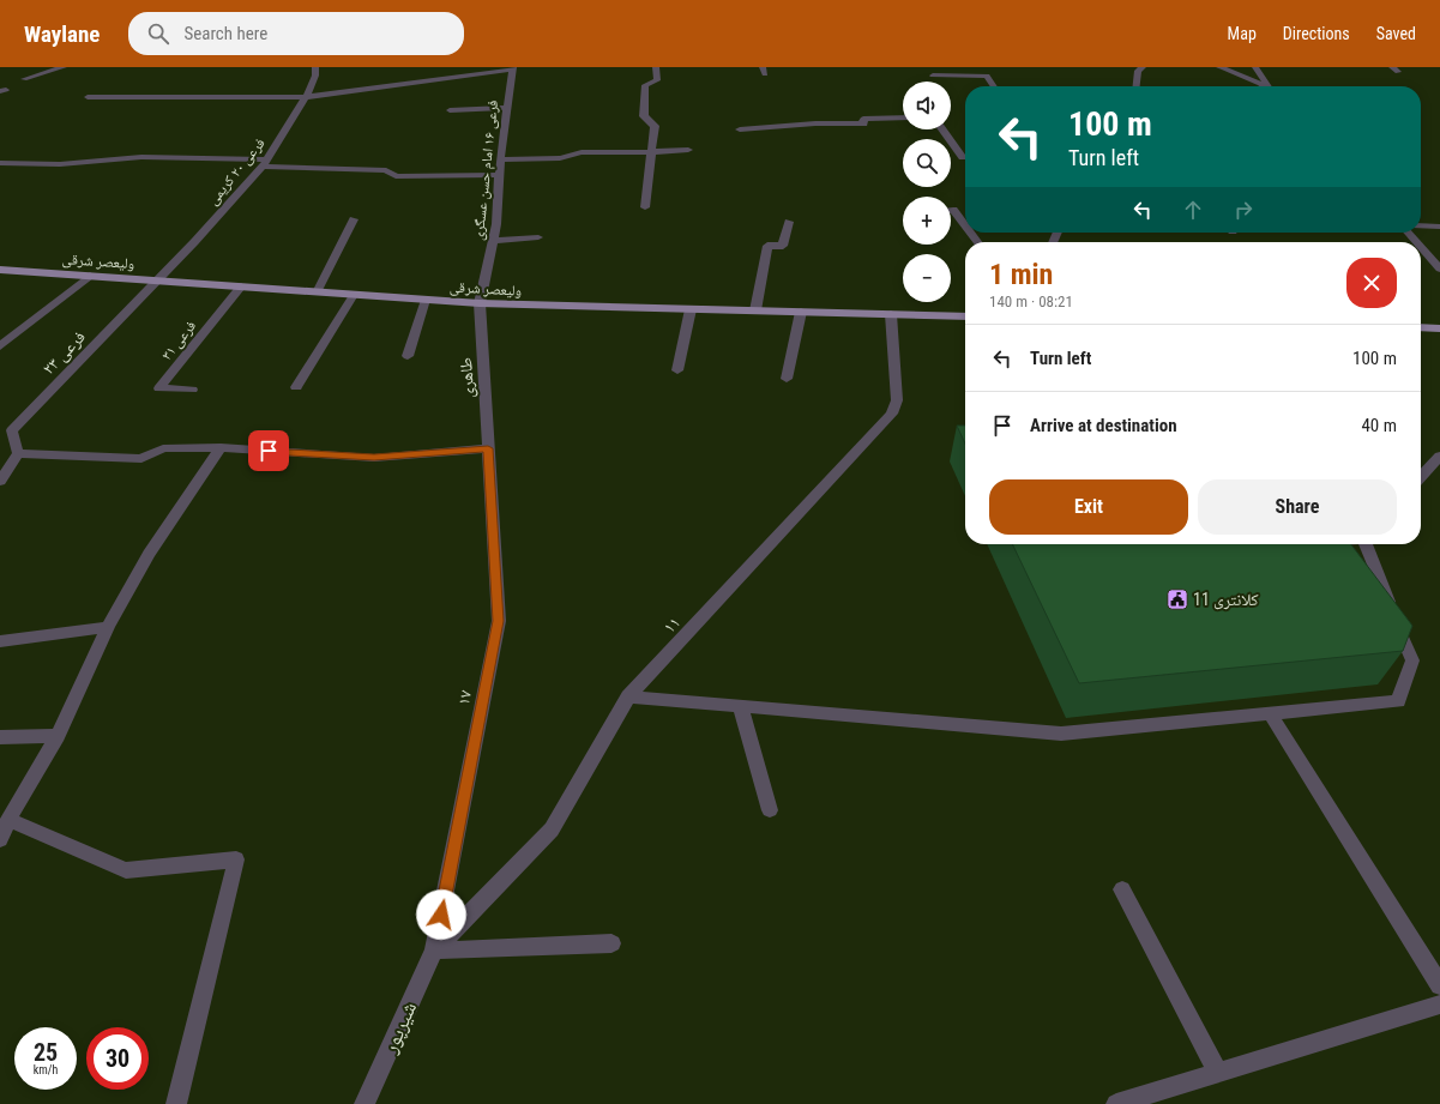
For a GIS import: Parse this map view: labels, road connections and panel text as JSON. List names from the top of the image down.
{
  "streets": {
    "main road": ["ولیعصر شرقی"],
    "street": [
      "فرعی ۱۶ امام حسن عسگری",
      "فرعی ۲۰ کریمی",
      "فرعی ۳۱",
      "فرعی ۲۳",
      "طاهری",
      "۱۱",
      "۱۷",
      "شیرپور"
    ]
  },
  "crossings": [
    ["فرعی ۱۶ امام حسن عسگری", "ولیعصر شرقی"],
    ["فرعی ۱۶ امام حسن عسگری", "طاهری"],
    ["فرعی ۲۰ کریمی", "ولیعصر شرقی"],
    ["فرعی ۲۰ کریمی", "فرعی ۲۳"],
    ["ولیعصر شرقی", "فرعی ۳۱"],
    ["ولیعصر شرقی", "فرعی ۲۳"],
    ["ولیعصر شرقی", "طاهری"],
    ["ولیعصر شرقی", "۱۱"],
    ["طاهری", "۱۷"],
    ["۱۱", "۱۷"],
    ["۱۱", "شیرپور"],
    ["۱۷", "شیرپور"]
  ],
  "places": {
    "public building": ["کلانتری 11"]
  },
  "page": {
    "header": "Waylane",
    "search": "Search here",
    "nav": ["Map", "Directions", "Saved"],
    "map_buttons": ["+", "−"],
    "turn": ["100 m", "Turn left"],
    "heading": ["1 min", "140 m · 08:21"],
    "list": [
      {
        "name": "Turn left",
        "value": "100 m"
      },
      {
        "name": "Arrive at destination",
        "value": "40 m"
      }
    ],
    "buttons": ["Exit", "Share"],
    "speed": "25 km/h",
    "limit": "30"
  }
}
